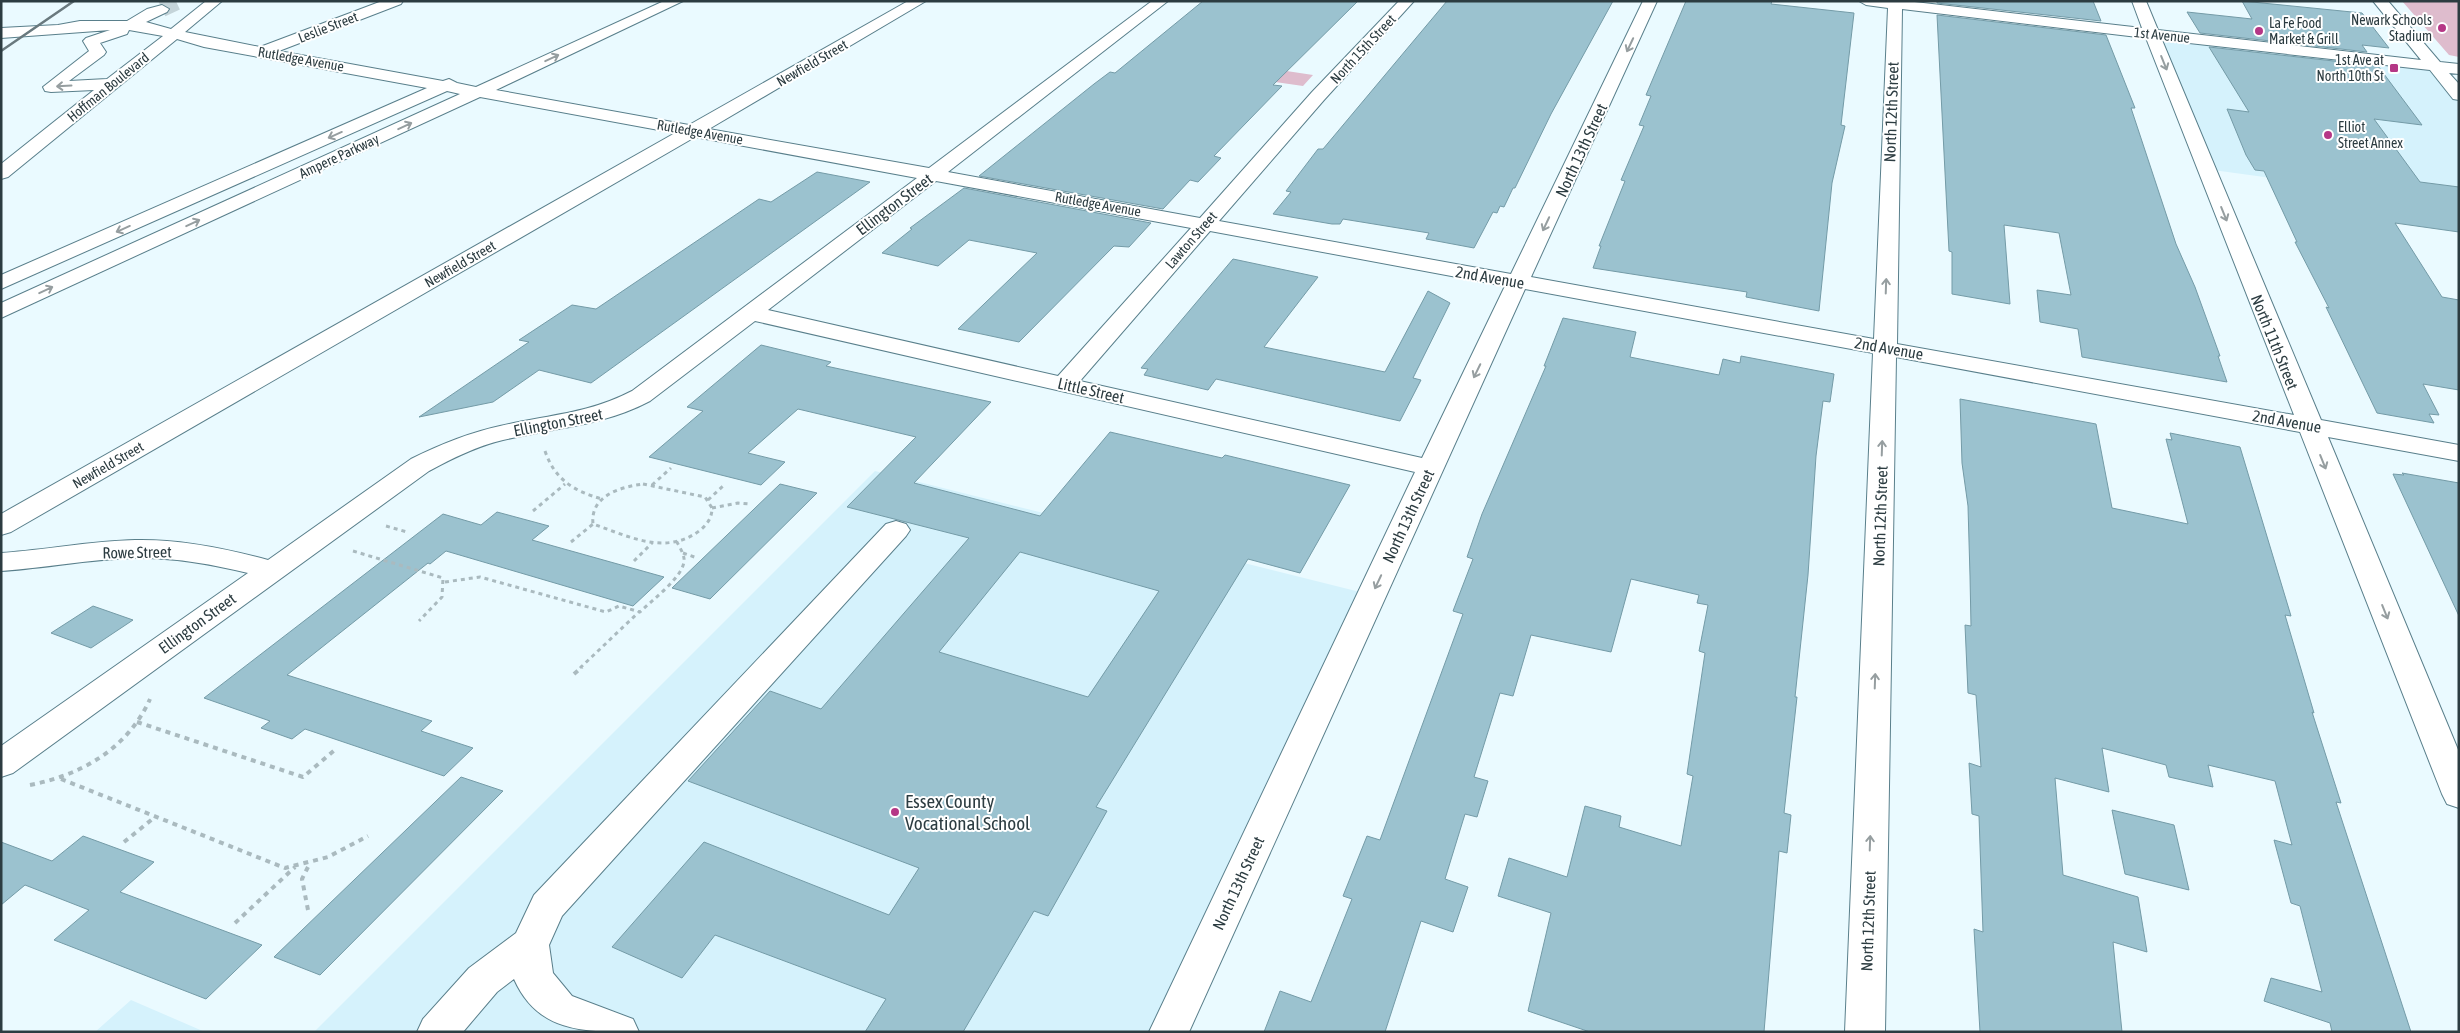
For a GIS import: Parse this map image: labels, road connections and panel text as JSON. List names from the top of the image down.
{
  "streets": {
    "street": [
      "Leslie Street",
      "1st Avenue",
      "North 15th Street",
      "Rutledge Avenue",
      "Newfield Street",
      "Hoffman Boulevard",
      "North 12th Street",
      "North 13th Street",
      "Ampere Parkway",
      "Ellington Street",
      "Lawton Street",
      "2nd Avenue",
      "North 11th Street",
      "Little Street",
      "Rowe Street"
    ]
  },
  "crossings": [
    ["Leslie Street", "Rutledge Avenue"],
    ["1st Avenue", "North 12th Street"],
    ["1st Avenue", "North 11th Street"],
    ["North 15th Street", "Lawton Street"],
    ["Rutledge Avenue", "Newfield Street"],
    ["Rutledge Avenue", "Hoffman Boulevard"],
    ["Rutledge Avenue", "Ampere Parkway"],
    ["Rutledge Avenue", "Ellington Street"],
    ["Rutledge Avenue", "Lawton Street"],
    ["Rutledge Avenue", "2nd Avenue"],
    ["North 12th Street", "2nd Avenue"],
    ["North 13th Street", "2nd Avenue"],
    ["North 13th Street", "Little Street"],
    ["Ellington Street", "Little Street"],
    ["Ellington Street", "Rowe Street"],
    ["Lawton Street", "Little Street"],
    ["2nd Avenue", "North 11th Street"]
  ],
  "one_way": ["North 12th Street", "North 13th Street", "North 11th Street"],
  "places": {
    "other": [
      "Newark Schools Stadium",
      "La Fe Food Market & Grill",
      "Elliot Street Annex",
      "Essex County Vocational School"
    ],
    "transit": ["1st Ave at North 10th St"]
  }
}
